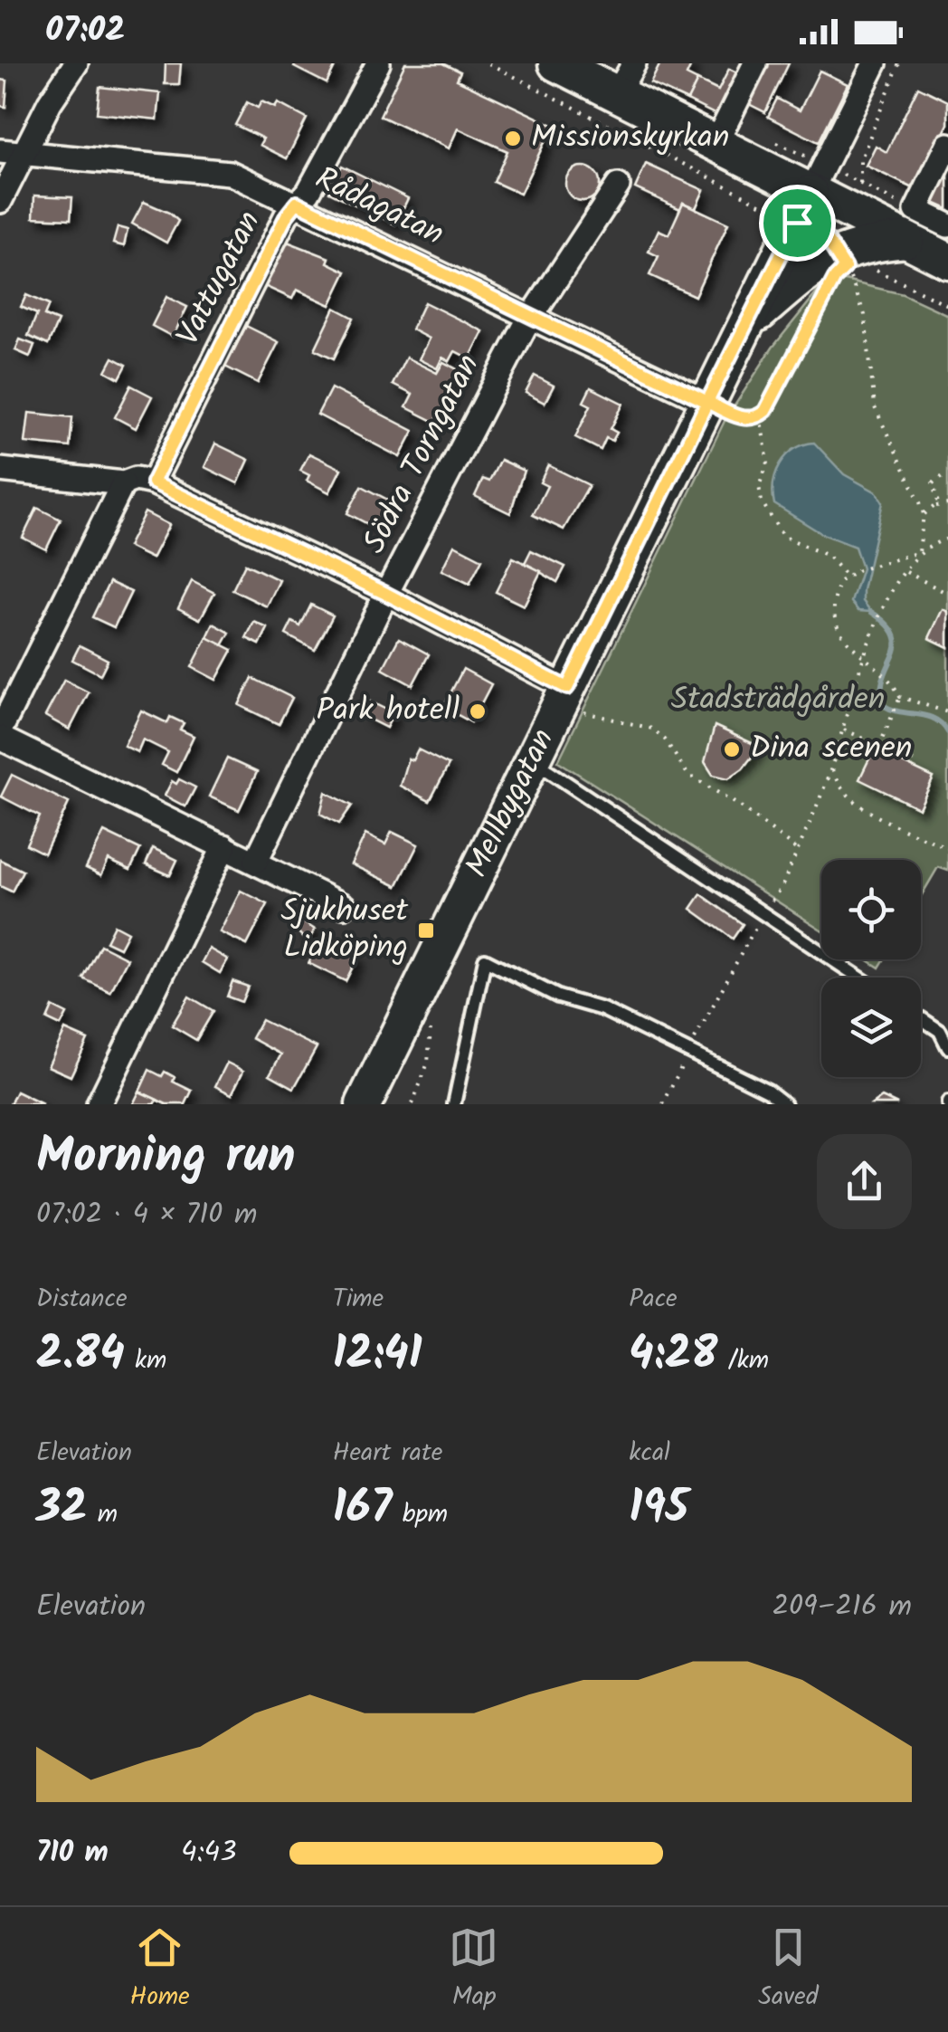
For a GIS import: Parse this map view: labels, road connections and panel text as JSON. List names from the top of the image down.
{
  "streets": {
    "main road": ["Mellbygatan"],
    "street": ["Rådagatan", "Vattugatan", "Södra Torngatan"]
  },
  "crossings": [
    ["Rådagatan", "Vattugatan"],
    ["Rådagatan", "Södra Torngatan"],
    ["Rådagatan", "Mellbygatan"]
  ],
  "parks": ["Stadsträdgården"],
  "places": {
    "other": ["Missionskyrkan", "Park hotell", "Dina scenen"],
    "transit": ["Sjukhuset Lidköping"]
  },
  "page": {
    "status": "07:02",
    "heading": ["Morning run", "07:02 · 4 × 710 m"],
    "stats": [
      ["Distance", "2.84 km"],
      ["Time", "12:41"],
      ["Pace", "4:28 /km"],
      ["Elevation", "32 m"],
      ["Heart rate", "167 bpm"],
      ["kcal", "195"]
    ],
    "chart": ["Elevation", "209–216 m"],
    "list": [
      {
        "name": "710 m",
        "note": "4:43"
      }
    ],
    "tabs": ["Home", "Map", "Saved"]
  }
}
